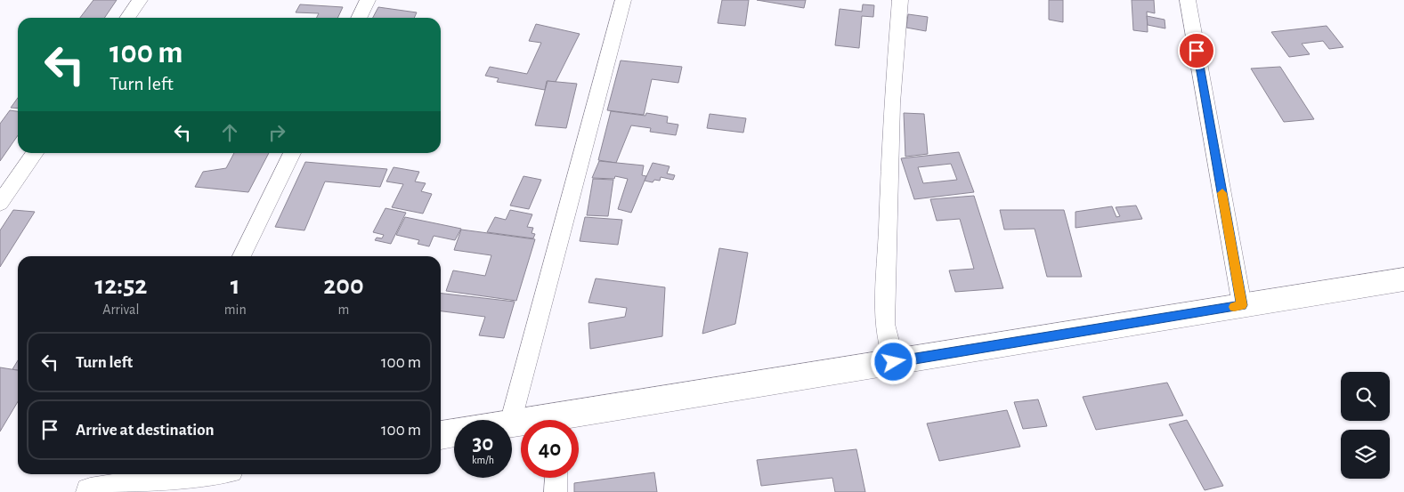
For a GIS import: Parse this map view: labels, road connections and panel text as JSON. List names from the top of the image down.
{
  "page": {
    "turn": ["100 m", "Turn left"],
    "eta": [
      "12:52",
      "Arrival",
      "1",
      "min",
      "200",
      "m"
    ],
    "list": [
      {
        "name": "Turn left",
        "value": "100 m"
      },
      {
        "name": "Arrive at destination",
        "value": "100 m"
      }
    ],
    "speed": "30 km/h",
    "limit": "40"
  }
}
